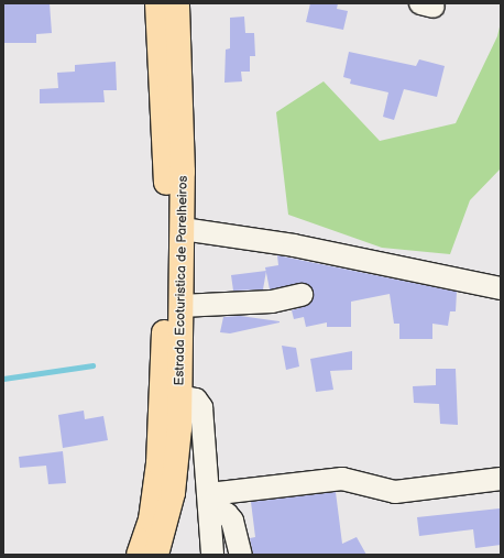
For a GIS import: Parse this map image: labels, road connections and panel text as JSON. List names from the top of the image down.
{
  "streets": {
    "main road": ["Estrada Ecoturistica de Parelheiros"]
  }
}
